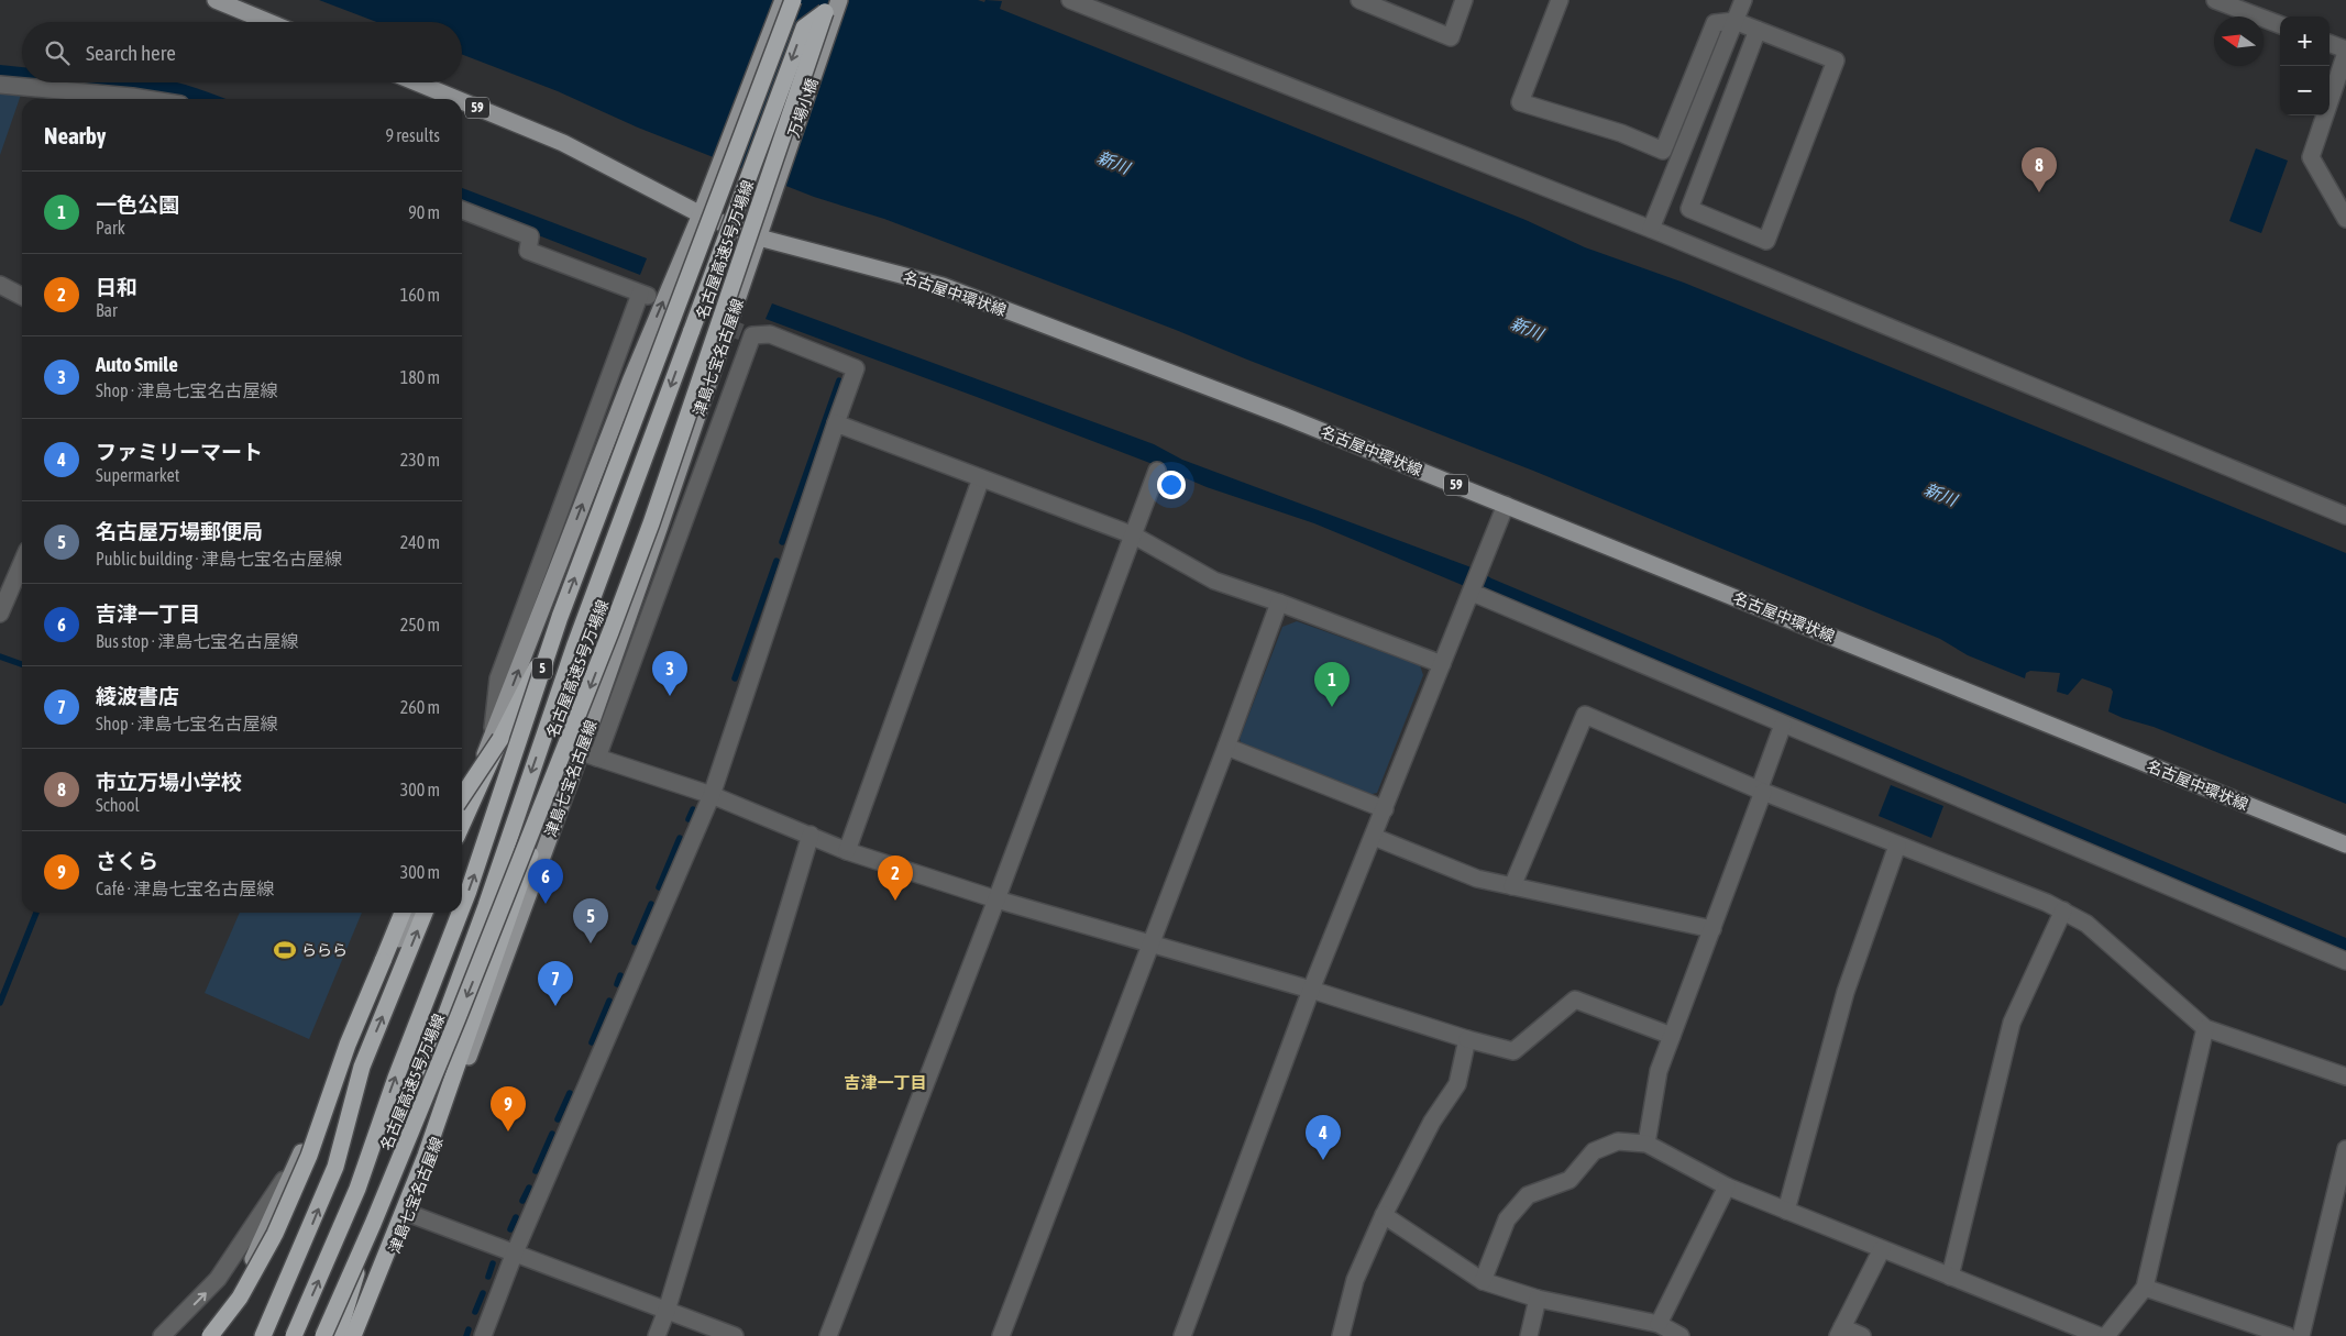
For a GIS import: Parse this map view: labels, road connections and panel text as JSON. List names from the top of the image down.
{
  "streets": {
    "highway": ["名古屋高速5号万場線", "5"],
    "main road": [
      "59",
      "万場小橋",
      "名古屋中環状線",
      "津島七宝名古屋線"
    ]
  },
  "crossings": [
    ["万場小橋", "津島七宝名古屋線"],
    ["名古屋高速5号万場線", "津島七宝名古屋線"],
    ["名古屋中環状線", "津島七宝名古屋線"]
  ],
  "districts": ["吉津一丁目"],
  "water": ["新川"],
  "places": {
    "sports": ["ららら"]
  },
  "north": "left",
  "page": {
    "map_buttons": ["+", "−"],
    "search": "Search here",
    "heading": ["Nearby", "9 results"],
    "pins": [
      "8",
      "3",
      "1",
      "2",
      "6",
      "5",
      "7",
      "9",
      "4"
    ],
    "list": [
      {
        "mark": "1",
        "name": "一色公園",
        "note": "Park",
        "value": "90 m"
      },
      {
        "mark": "2",
        "name": "日和",
        "note": "Bar",
        "value": "160 m"
      },
      {
        "mark": "3",
        "name": "Auto Smile",
        "note": "Shop · 津島七宝名古屋線",
        "value": "180 m"
      },
      {
        "mark": "4",
        "name": "ファミリーマート",
        "note": "Supermarket",
        "value": "230 m"
      },
      {
        "mark": "5",
        "name": "名古屋万場郵便局",
        "note": "Public building · 津島七宝名古屋線",
        "value": "240 m"
      },
      {
        "mark": "6",
        "name": "吉津一丁目",
        "note": "Bus stop · 津島七宝名古屋線",
        "value": "250 m"
      },
      {
        "mark": "7",
        "name": "綾波書店",
        "note": "Shop · 津島七宝名古屋線",
        "value": "260 m"
      },
      {
        "mark": "8",
        "name": "市立万場小学校",
        "note": "School",
        "value": "300 m"
      },
      {
        "mark": "9",
        "name": "さくら",
        "note": "Café · 津島七宝名古屋線",
        "value": "300 m"
      }
    ]
  }
}
